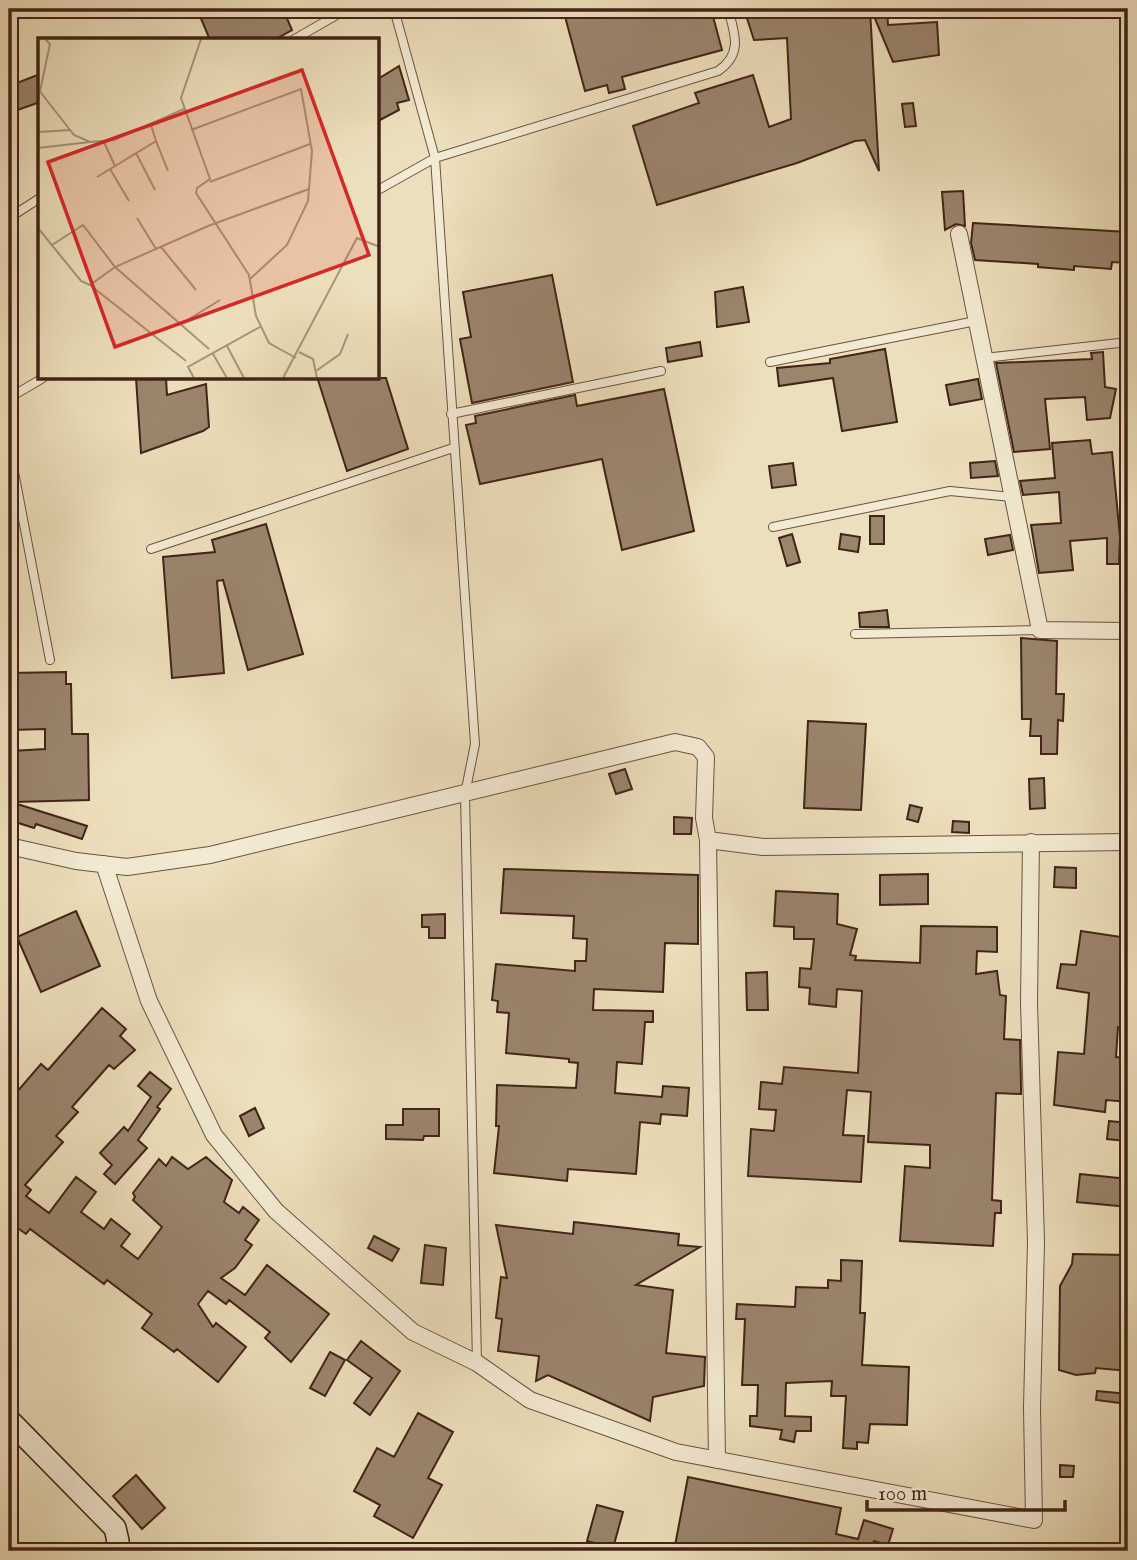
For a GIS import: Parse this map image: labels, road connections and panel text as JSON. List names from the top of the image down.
{
  "scale_bar": "100 m"
}
